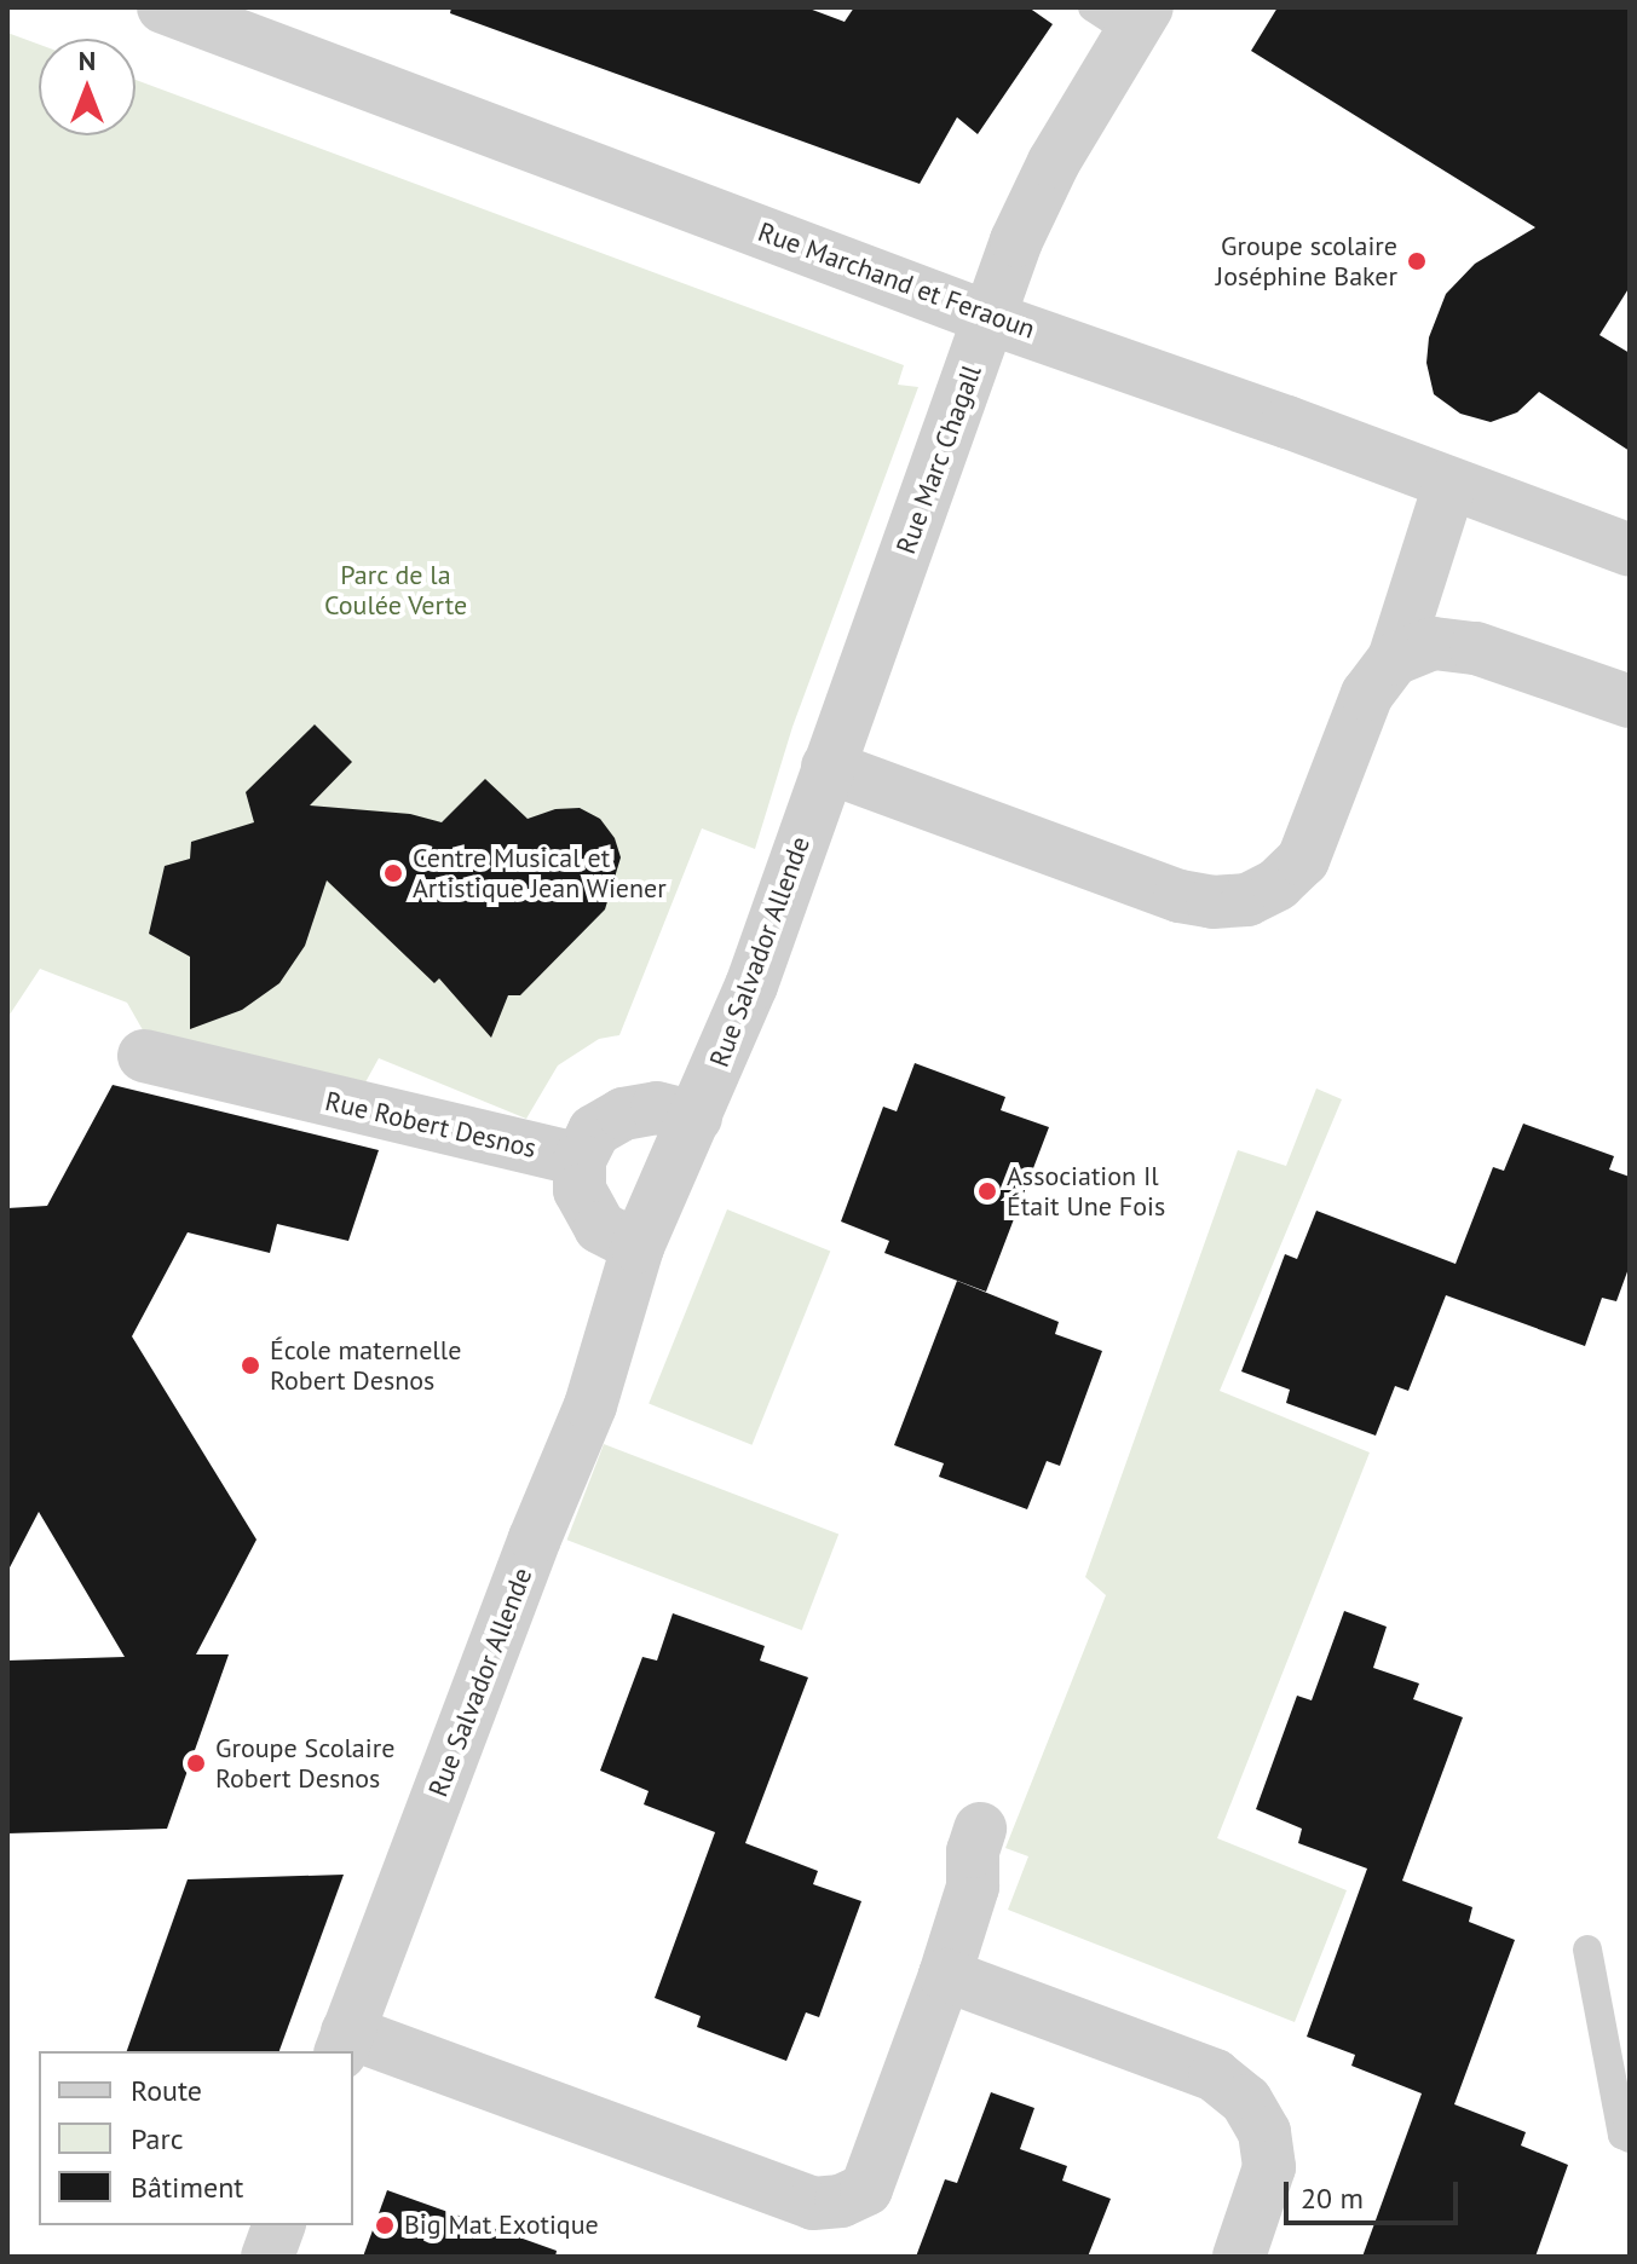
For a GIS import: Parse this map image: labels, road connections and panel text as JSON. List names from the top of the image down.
{
  "streets": {
    "street": [
      "Rue Marchand et Feraoun",
      "Rue Marc Chagall",
      "Rue Salvador Allende",
      "Rue Robert Desnos"
    ]
  },
  "crossings": [
    ["Rue Marchand et Feraoun", "Rue Marc Chagall"],
    ["Rue Marc Chagall", "Rue Salvador Allende"]
  ],
  "parks": ["Parc de la Coulée Verte"],
  "places": [
    "Groupe scolaire Joséphine Baker",
    "Centre Musical et Artistique Jean Wiener",
    "Association Il Était Une Fois",
    "École maternelle Robert Desnos",
    "Groupe Scolaire Robert Desnos",
    "Big Mat Exotique"
  ],
  "legend": ["Route", "Parc", "Bâtiment"],
  "scale_bar": "20 m",
  "north": "top"
}
